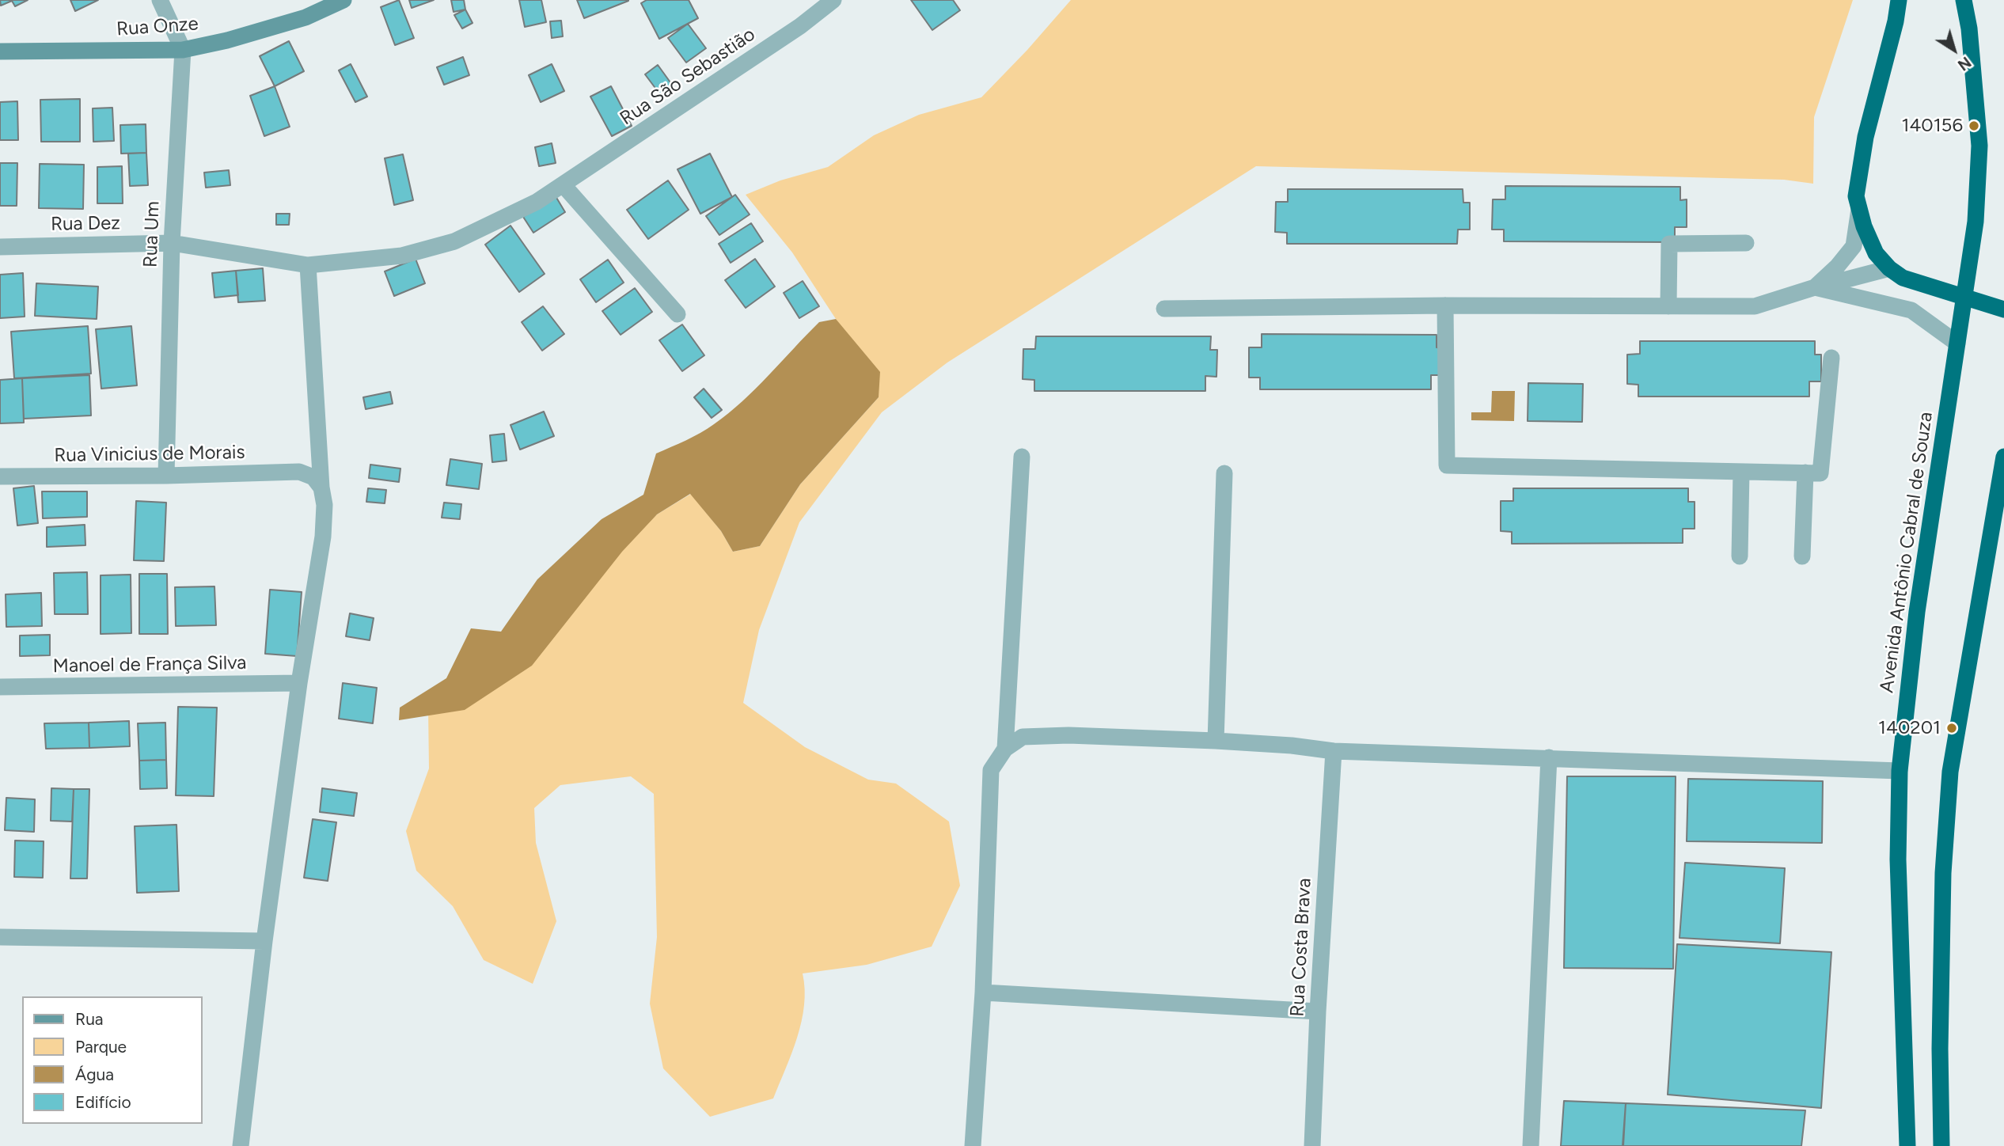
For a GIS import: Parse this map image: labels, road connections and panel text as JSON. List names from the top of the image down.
{
  "streets": {
    "highway": ["Avenida Antônio Cabral de Souza"],
    "street": [
      "Rua Onze",
      "Rua São Sebastião",
      "Rua Dez",
      "Rua Um",
      "Rua Vinicius de Morais",
      "Manoel de França Silva",
      "Rua Costa Brava"
    ]
  },
  "crossings": [
    ["Rua Onze", "Rua Um"],
    ["Rua São Sebastião", "Rua Dez"],
    ["Rua São Sebastião", "Rua Um"],
    ["Rua Dez", "Rua Um"],
    ["Rua Um", "Rua Vinicius de Morais"]
  ],
  "places": ["140156", "140201"],
  "legend": [
    "Rua",
    "Parque",
    "Água",
    "Edifício"
  ],
  "north": "bottom right"
}
